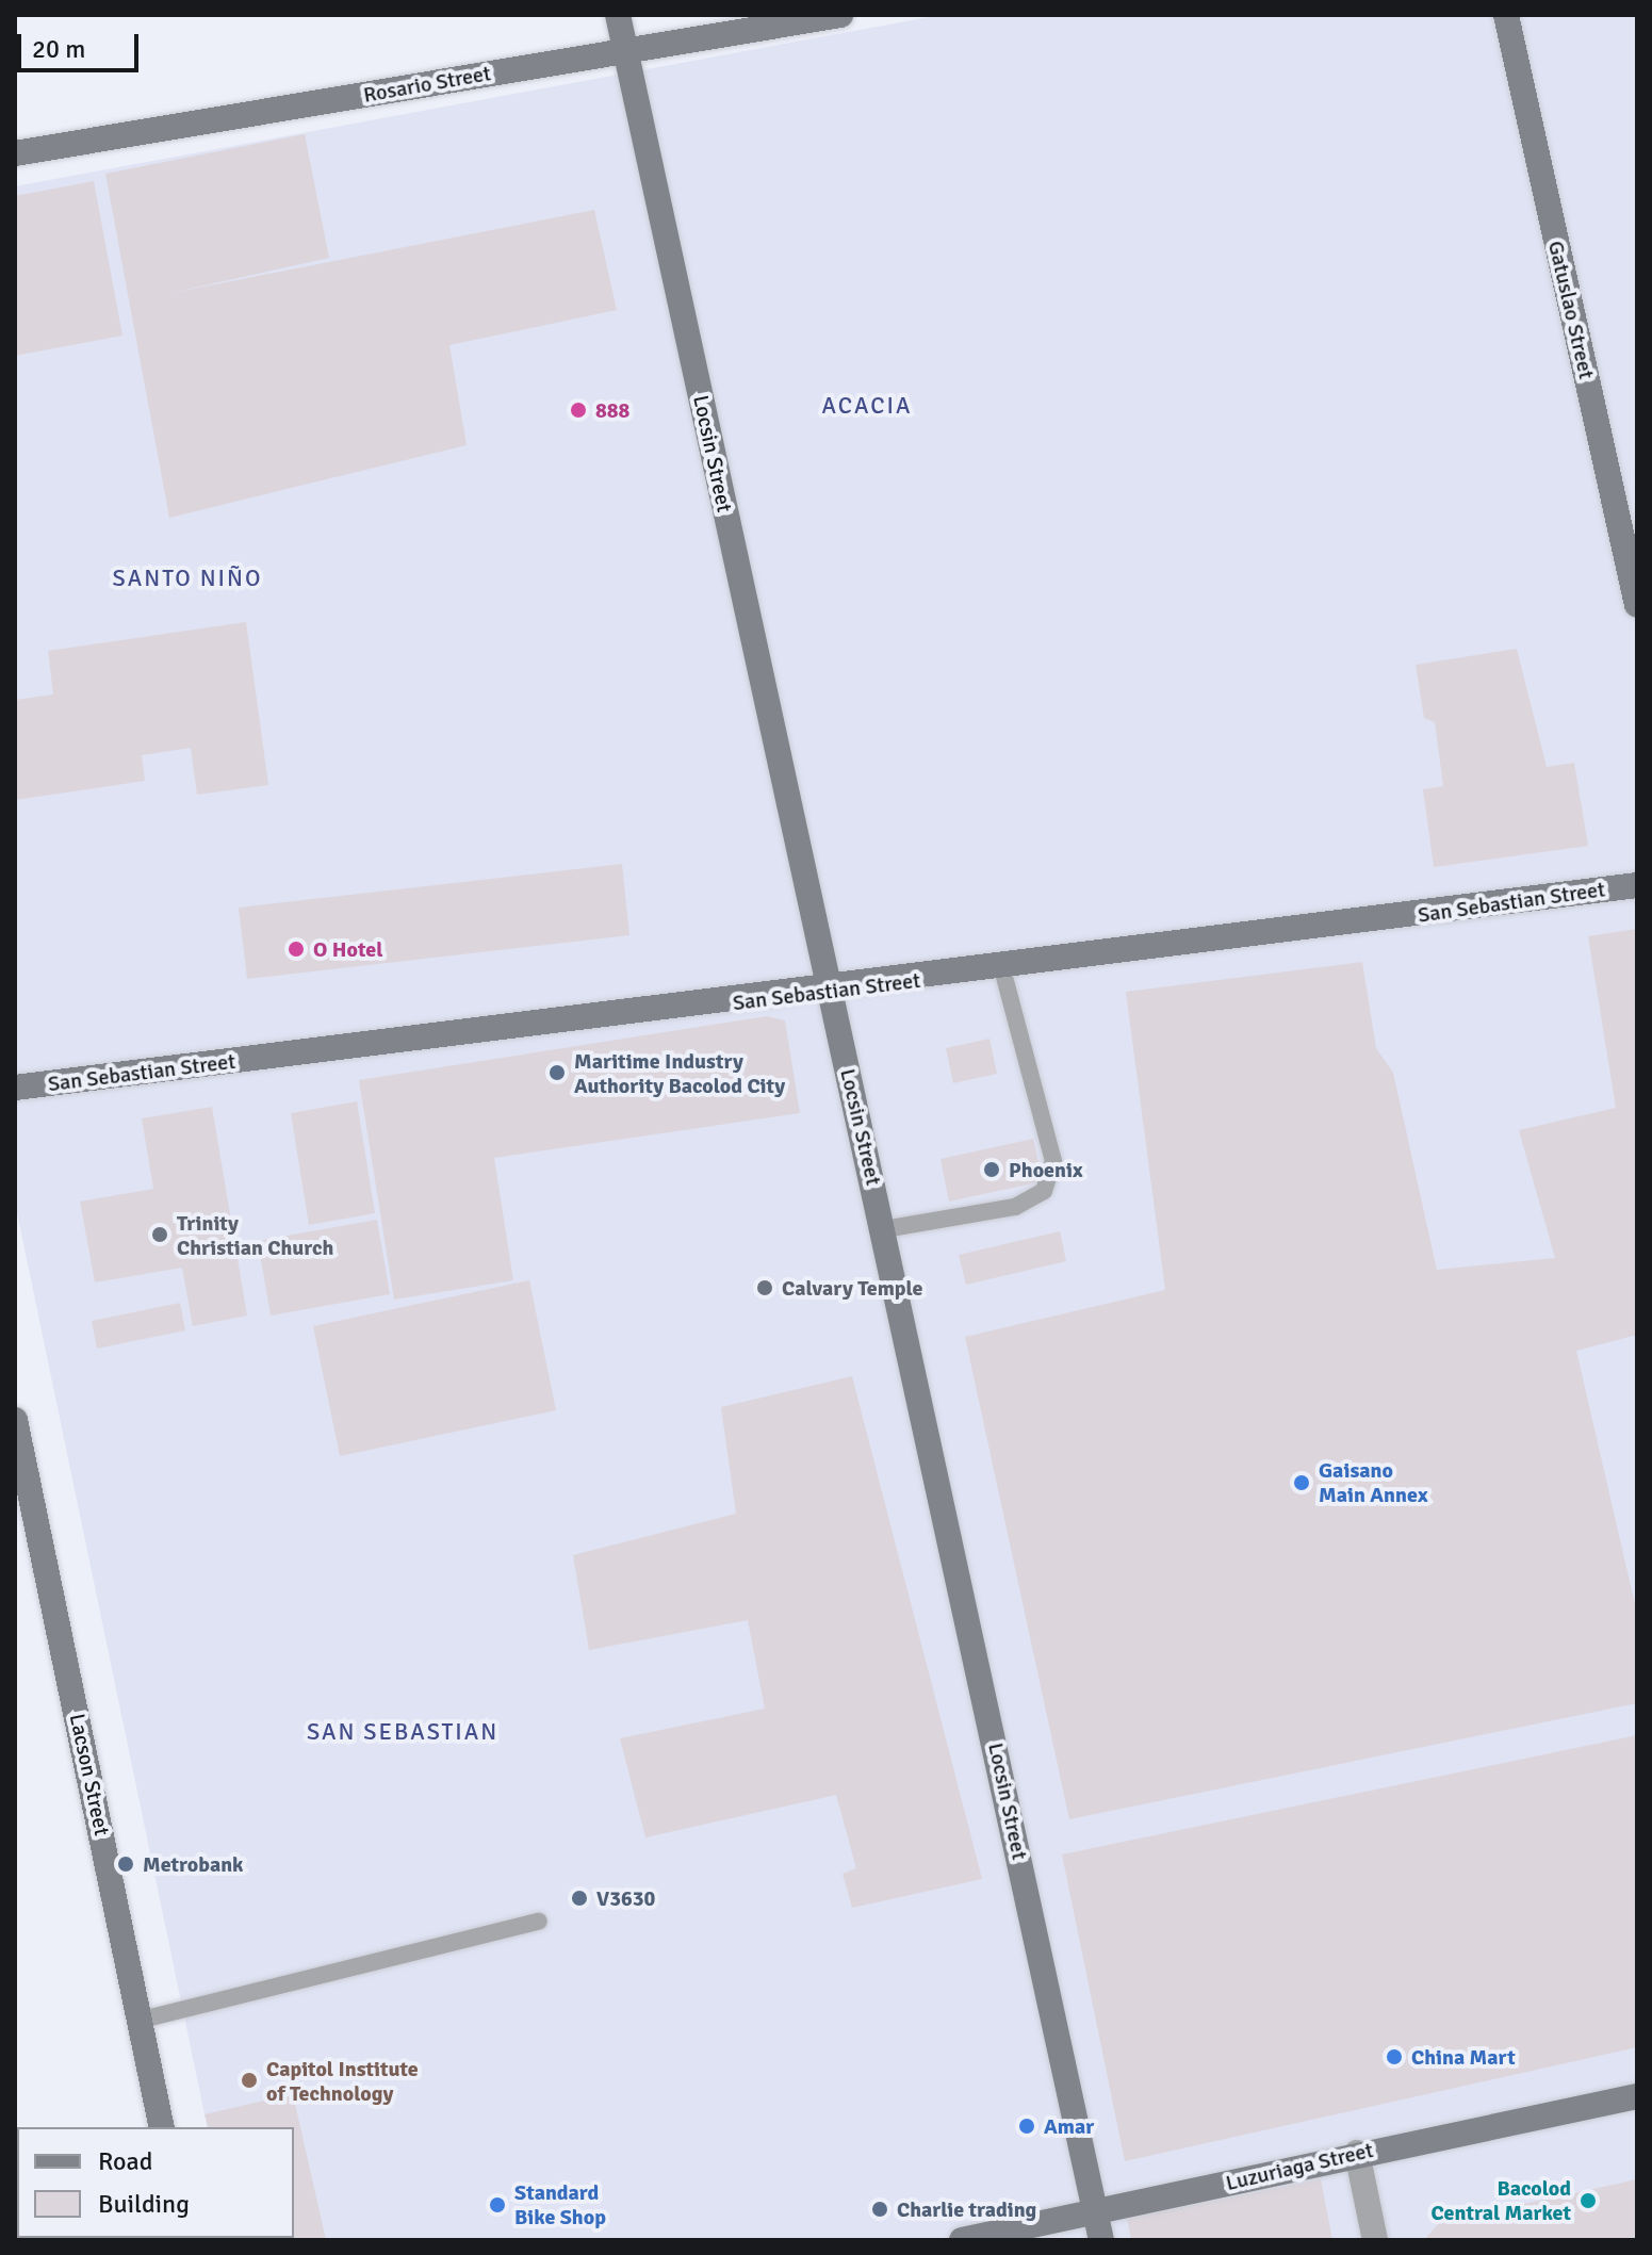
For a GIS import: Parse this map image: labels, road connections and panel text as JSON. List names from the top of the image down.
{
  "streets": {
    "street": [
      "Rosario Street",
      "Gatuslao Street",
      "Locsin Street",
      "San Sebastian Street",
      "Lacson Street",
      "Luzuriaga Street"
    ]
  },
  "crossings": [
    ["Rosario Street", "Locsin Street"],
    ["Locsin Street", "San Sebastian Street"],
    ["Locsin Street", "Luzuriaga Street"]
  ],
  "districts": ["ACACIA", "SANTO NIÑO", "SAN SEBASTIAN"],
  "places": [
    "888",
    "O Hotel",
    "Maritime Industry Authority Bacolod City",
    "Phoenix",
    "Trinity Christian Church",
    "Calvary Temple",
    "Gaisano Main Annex",
    "Metrobank",
    "V3630",
    "China Mart",
    "Capitol Institute of Technology",
    "Amar",
    "Bacolod Central Market",
    "Standard Bike Shop",
    "Charlie trading"
  ],
  "legend": ["Road", "Building"],
  "scale_bar": "20 m"
}
